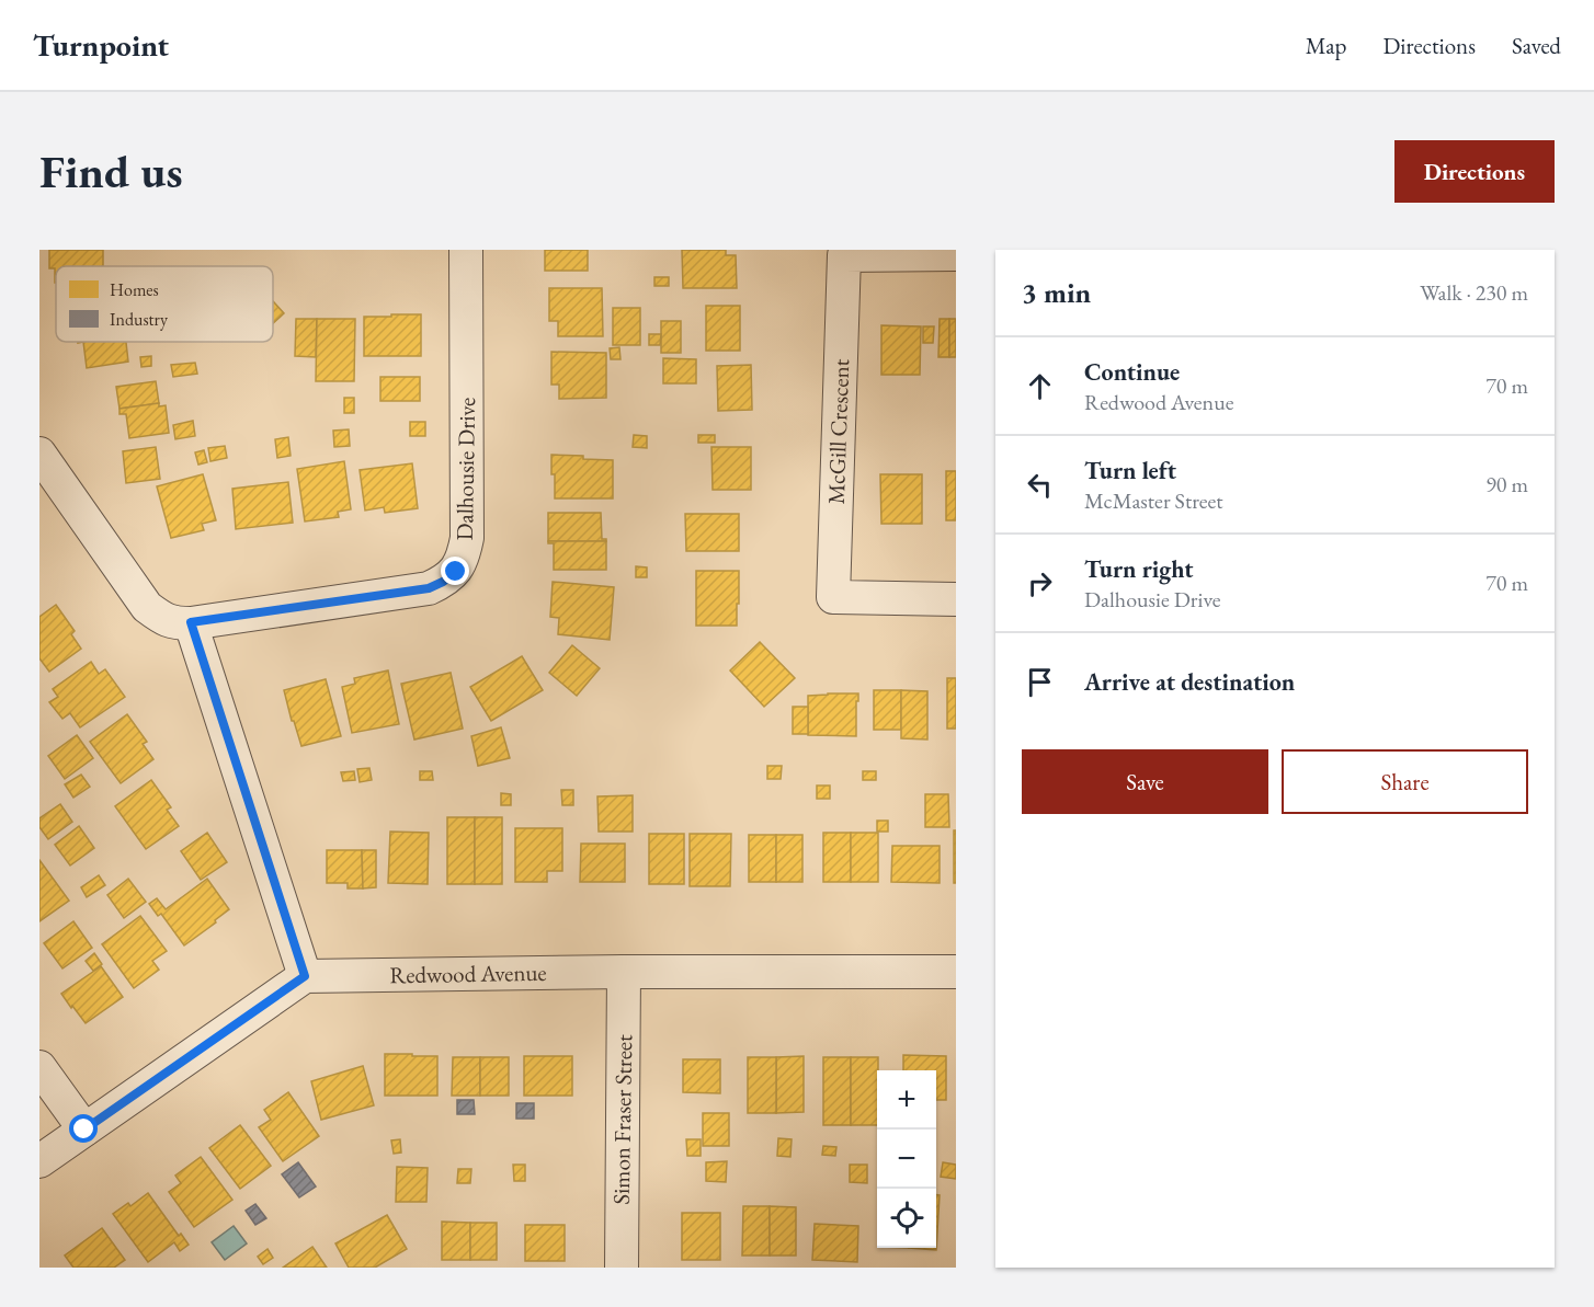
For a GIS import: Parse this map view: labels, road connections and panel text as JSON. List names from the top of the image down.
{
  "streets": {
    "street": [
      "McGill Crescent",
      "Dalhousie Drive",
      "Redwood Avenue",
      "Simon Fraser Street"
    ]
  },
  "crossings": [
    ["Redwood Avenue", "Simon Fraser Street"]
  ],
  "legend": ["Homes", "Industry"],
  "page": {
    "header": "Turnpoint",
    "nav": ["Map", "Directions", "Saved"],
    "buttons": [
      "Directions",
      ["Save", "Share"]
    ],
    "title": "Find us",
    "heading": ["3 min", "Walk · 230 m"],
    "list": [
      ["Continue", "Redwood Avenue", "70 m"],
      ["Turn left", "McMaster Street", "90 m"],
      ["Turn right", "Dalhousie Drive", "70 m"],
      "Arrive at destination"
    ],
    "map_buttons": ["+", "−"]
  }
}
